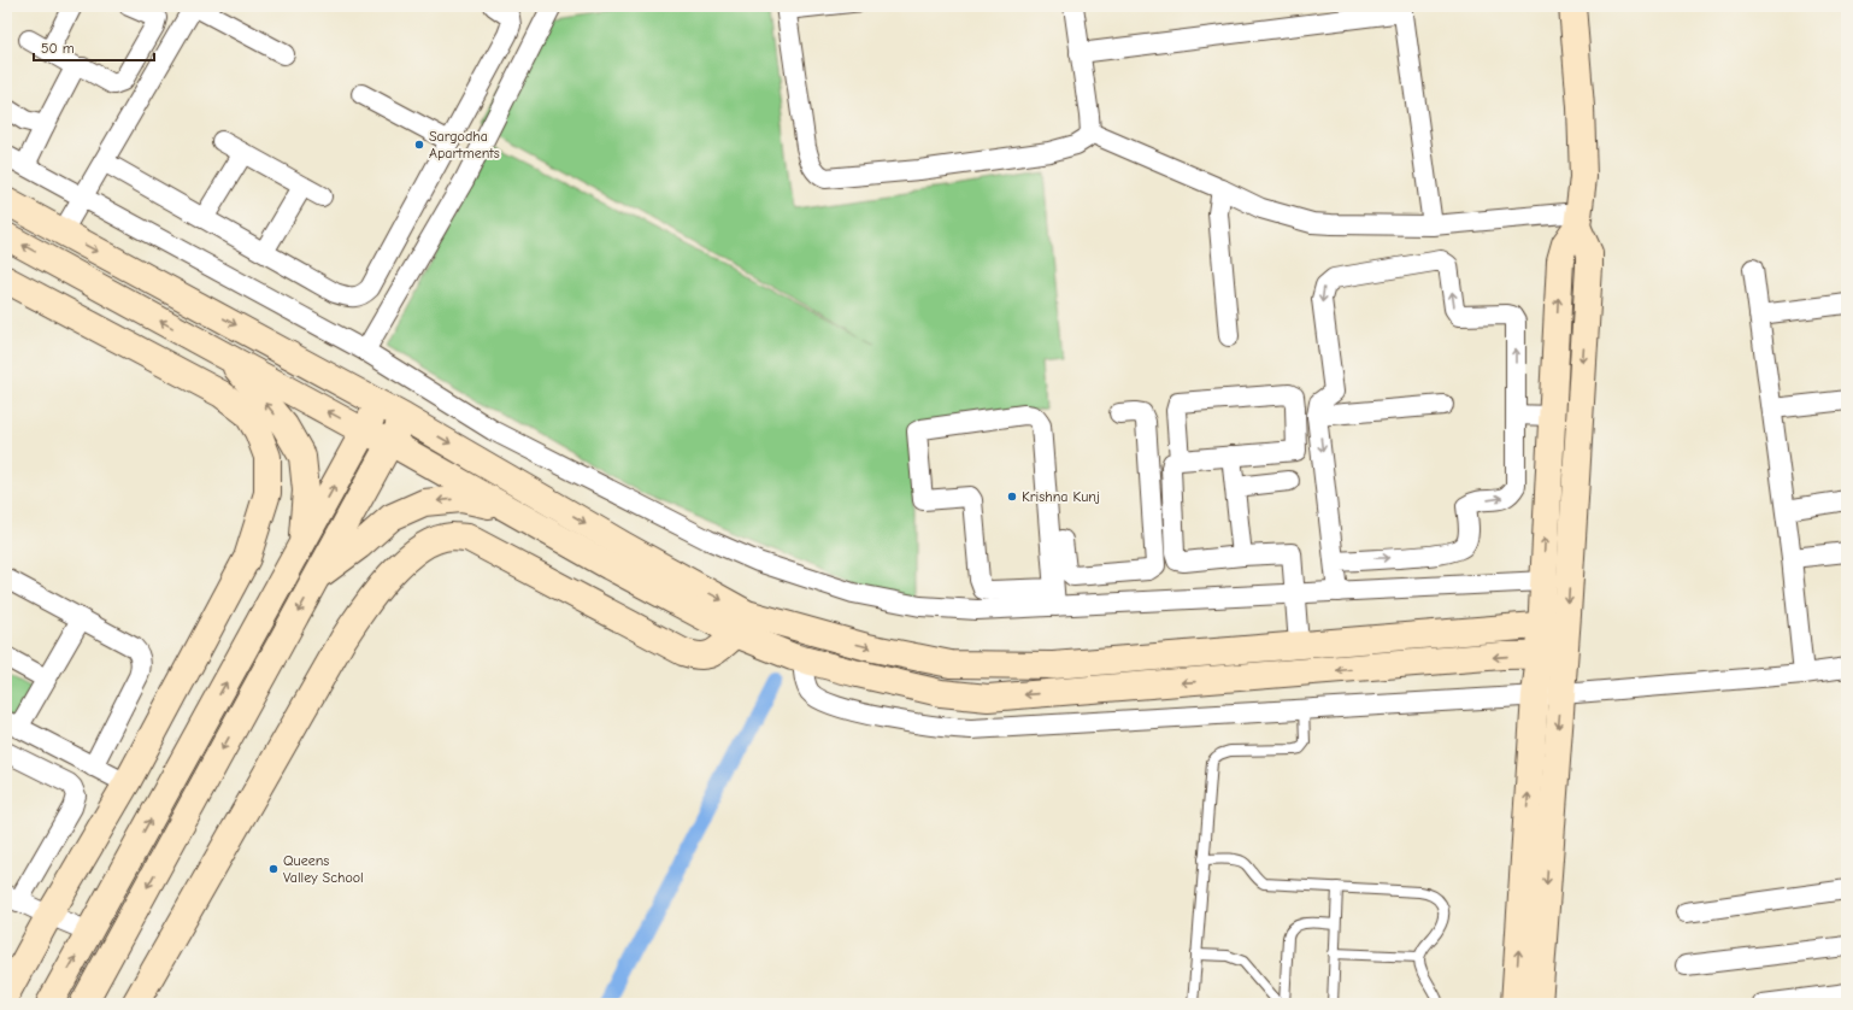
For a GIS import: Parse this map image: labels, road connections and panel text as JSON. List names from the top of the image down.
{
  "places": ["Sargodha Apartments", "Krishna Kunj", "Queens Valley School"],
  "scale_bar": "50 m"
}
